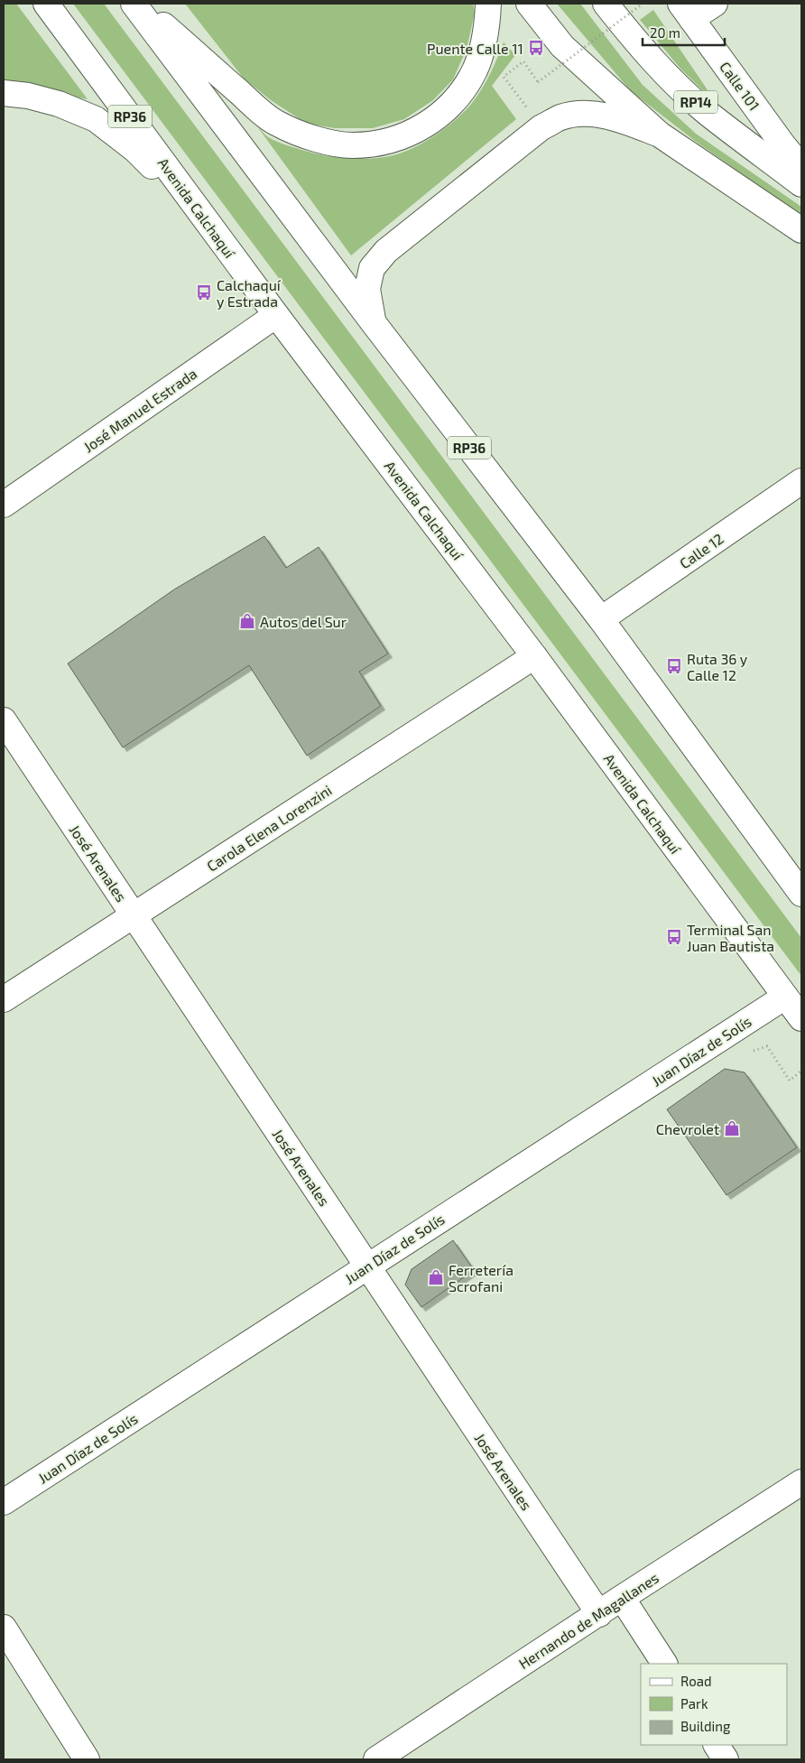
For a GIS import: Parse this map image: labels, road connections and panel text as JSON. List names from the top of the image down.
{
  "streets": {
    "street": [
      "Calle 101",
      "RP14",
      "RP36",
      "Avenida Calchaquí",
      "José Manuel Estrada",
      "Calle 12",
      "Carola Elena Lorenzini",
      "José Arenales",
      "Juan Díaz de Solís",
      "Hernando de Magallanes"
    ]
  },
  "crossings": [
    ["RP36", "Calle 12"],
    ["Avenida Calchaquí", "José Manuel Estrada"],
    ["Avenida Calchaquí", "Carola Elena Lorenzini"],
    ["Avenida Calchaquí", "Juan Díaz de Solís"],
    ["Carola Elena Lorenzini", "José Arenales"],
    ["José Arenales", "Juan Díaz de Solís"],
    ["José Arenales", "Hernando de Magallanes"]
  ],
  "places": {
    "bus stop": [
      "Puente Calle 11",
      "Calchaquí y Estrada",
      "Ruta 36 y Calle 12",
      "Terminal San Juan Bautista"
    ],
    "shop": ["Autos del Sur", "Chevrolet", "Ferretería Scrofani"]
  },
  "legend": ["Road", "Park", "Building"],
  "scale_bar": "20 m"
}
